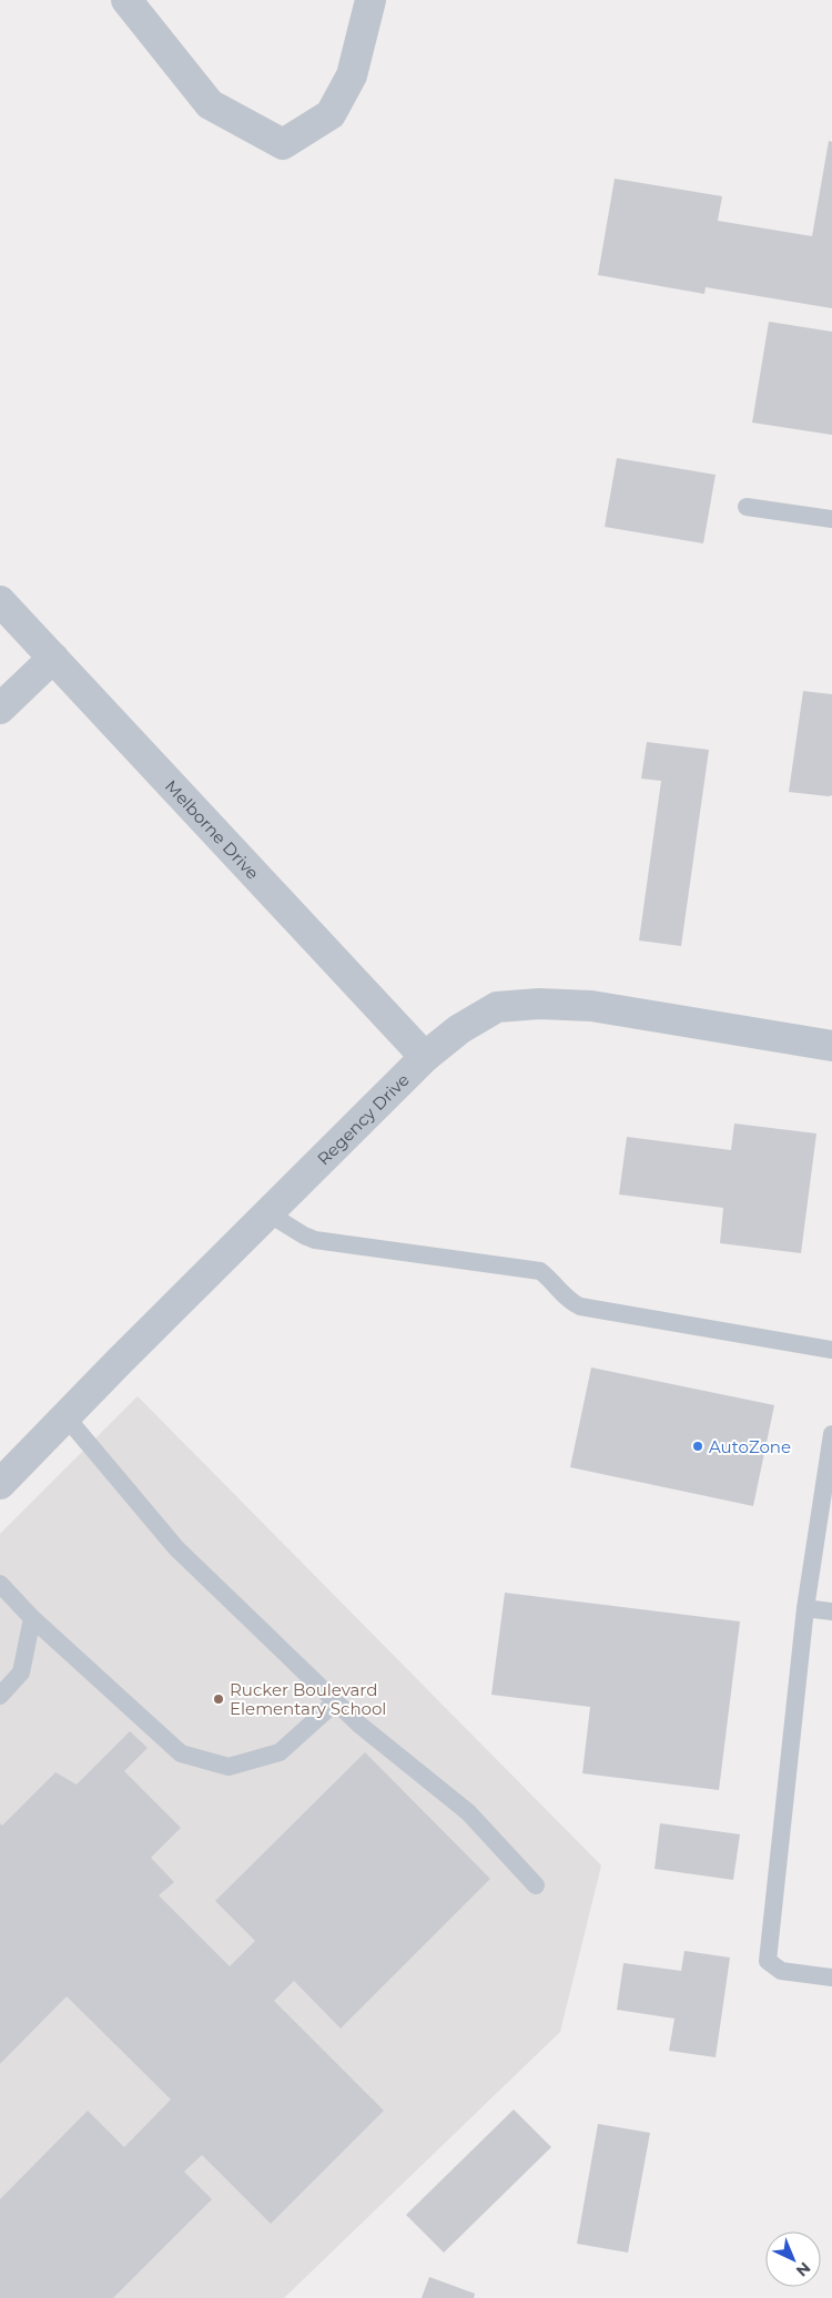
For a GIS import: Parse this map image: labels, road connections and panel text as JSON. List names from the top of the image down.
{
  "streets": {
    "street": ["Melborne Drive", "Regency Drive"]
  },
  "crossings": [
    ["Melborne Drive", "Regency Drive"]
  ],
  "places": ["AutoZone", "Rucker Boulevard Elementary School"],
  "north": "bottom right"
}
